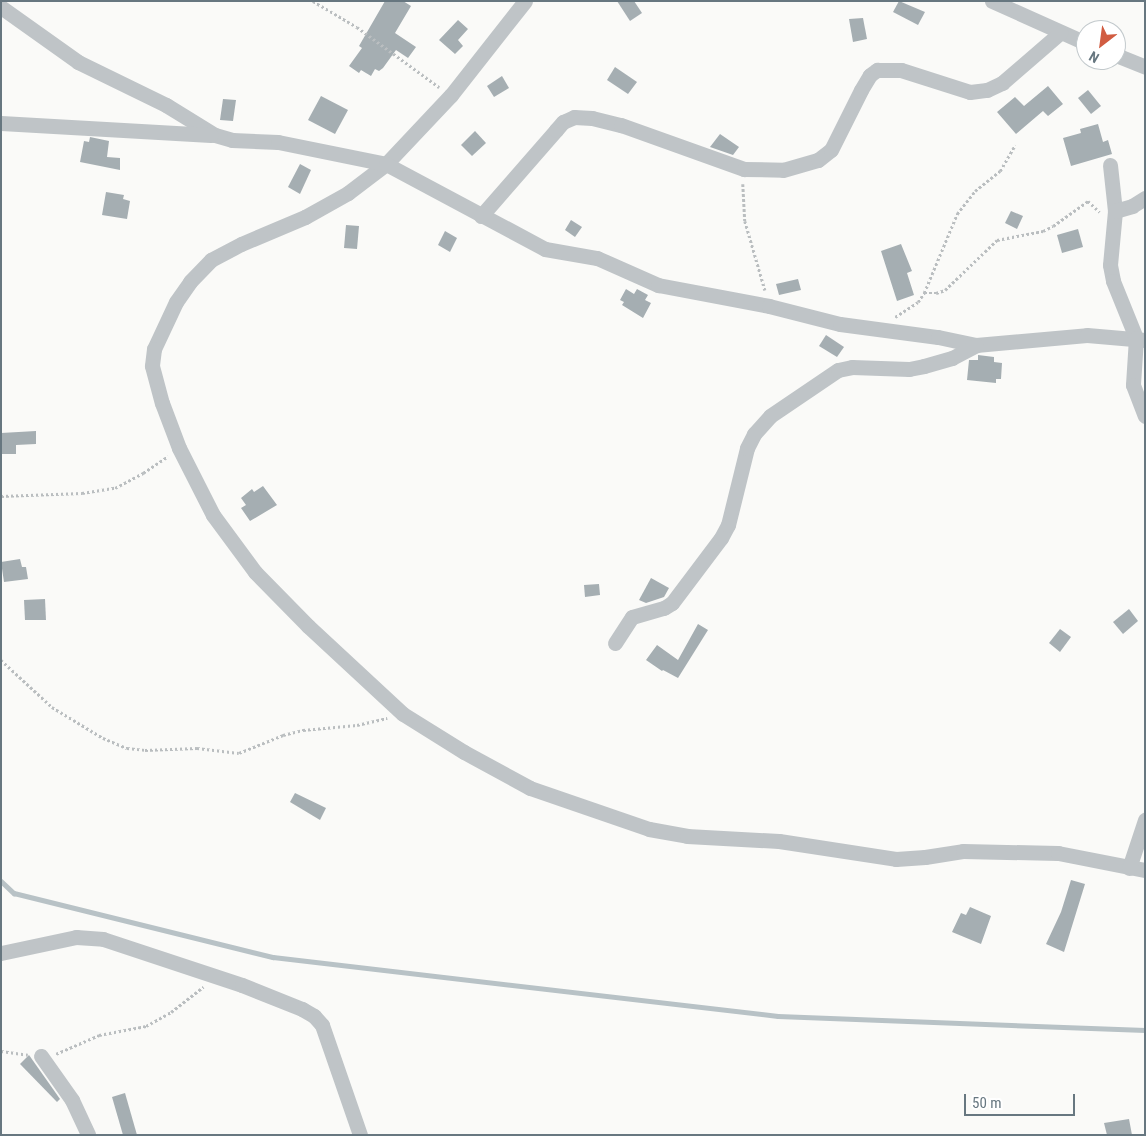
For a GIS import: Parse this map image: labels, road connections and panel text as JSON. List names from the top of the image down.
{
  "scale_bar": "50 m",
  "north": "bottom left"
}
